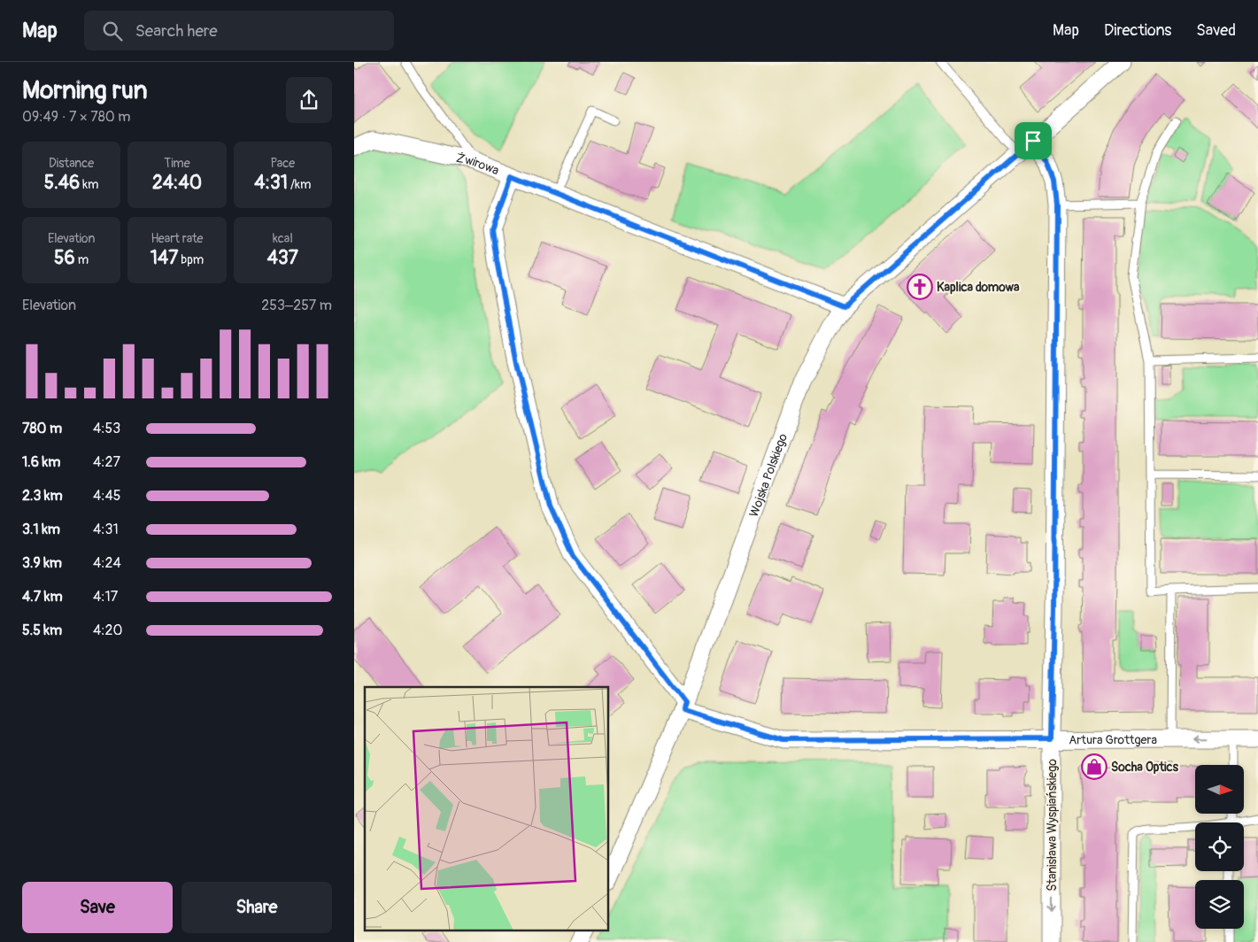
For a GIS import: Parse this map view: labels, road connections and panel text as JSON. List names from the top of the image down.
{
  "streets": {
    "street": [
      "Żwirowa",
      "Wojska Polskiego",
      "Artura Grottgera",
      "Stanisława Wyspiańskiego"
    ]
  },
  "crossings": [
    ["Żwirowa", "Wojska Polskiego"],
    ["Wojska Polskiego", "Artura Grottgera"],
    ["Artura Grottgera", "Stanisława Wyspiańskiego"]
  ],
  "places": {
    "church": ["Kaplica domowa"],
    "shop": ["Socha Optics"]
  },
  "north": "right",
  "page": {
    "header": "Map",
    "search": "Search here",
    "nav": ["Map", "Directions", "Saved"],
    "heading": ["Morning run", "09:49 · 7 × 780 m"],
    "stats": [
      ["Distance", "5.46 km"],
      ["Time", "24:40"],
      ["Pace", "4:31 /km"],
      ["Elevation", "56 m"],
      ["Heart rate", "147 bpm"],
      ["kcal", "437"]
    ],
    "chart": ["Elevation", "253–257 m"],
    "list": [
      {
        "name": "780 m",
        "note": "4:53"
      },
      {
        "name": "1.6 km",
        "note": "4:27"
      },
      {
        "name": "2.3 km",
        "note": "4:45"
      },
      {
        "name": "3.1 km",
        "note": "4:31"
      },
      {
        "name": "3.9 km",
        "note": "4:24"
      },
      {
        "name": "4.7 km",
        "note": "4:17"
      },
      {
        "name": "5.5 km",
        "note": "4:20"
      }
    ],
    "buttons": ["Save", "Share"]
  }
}
